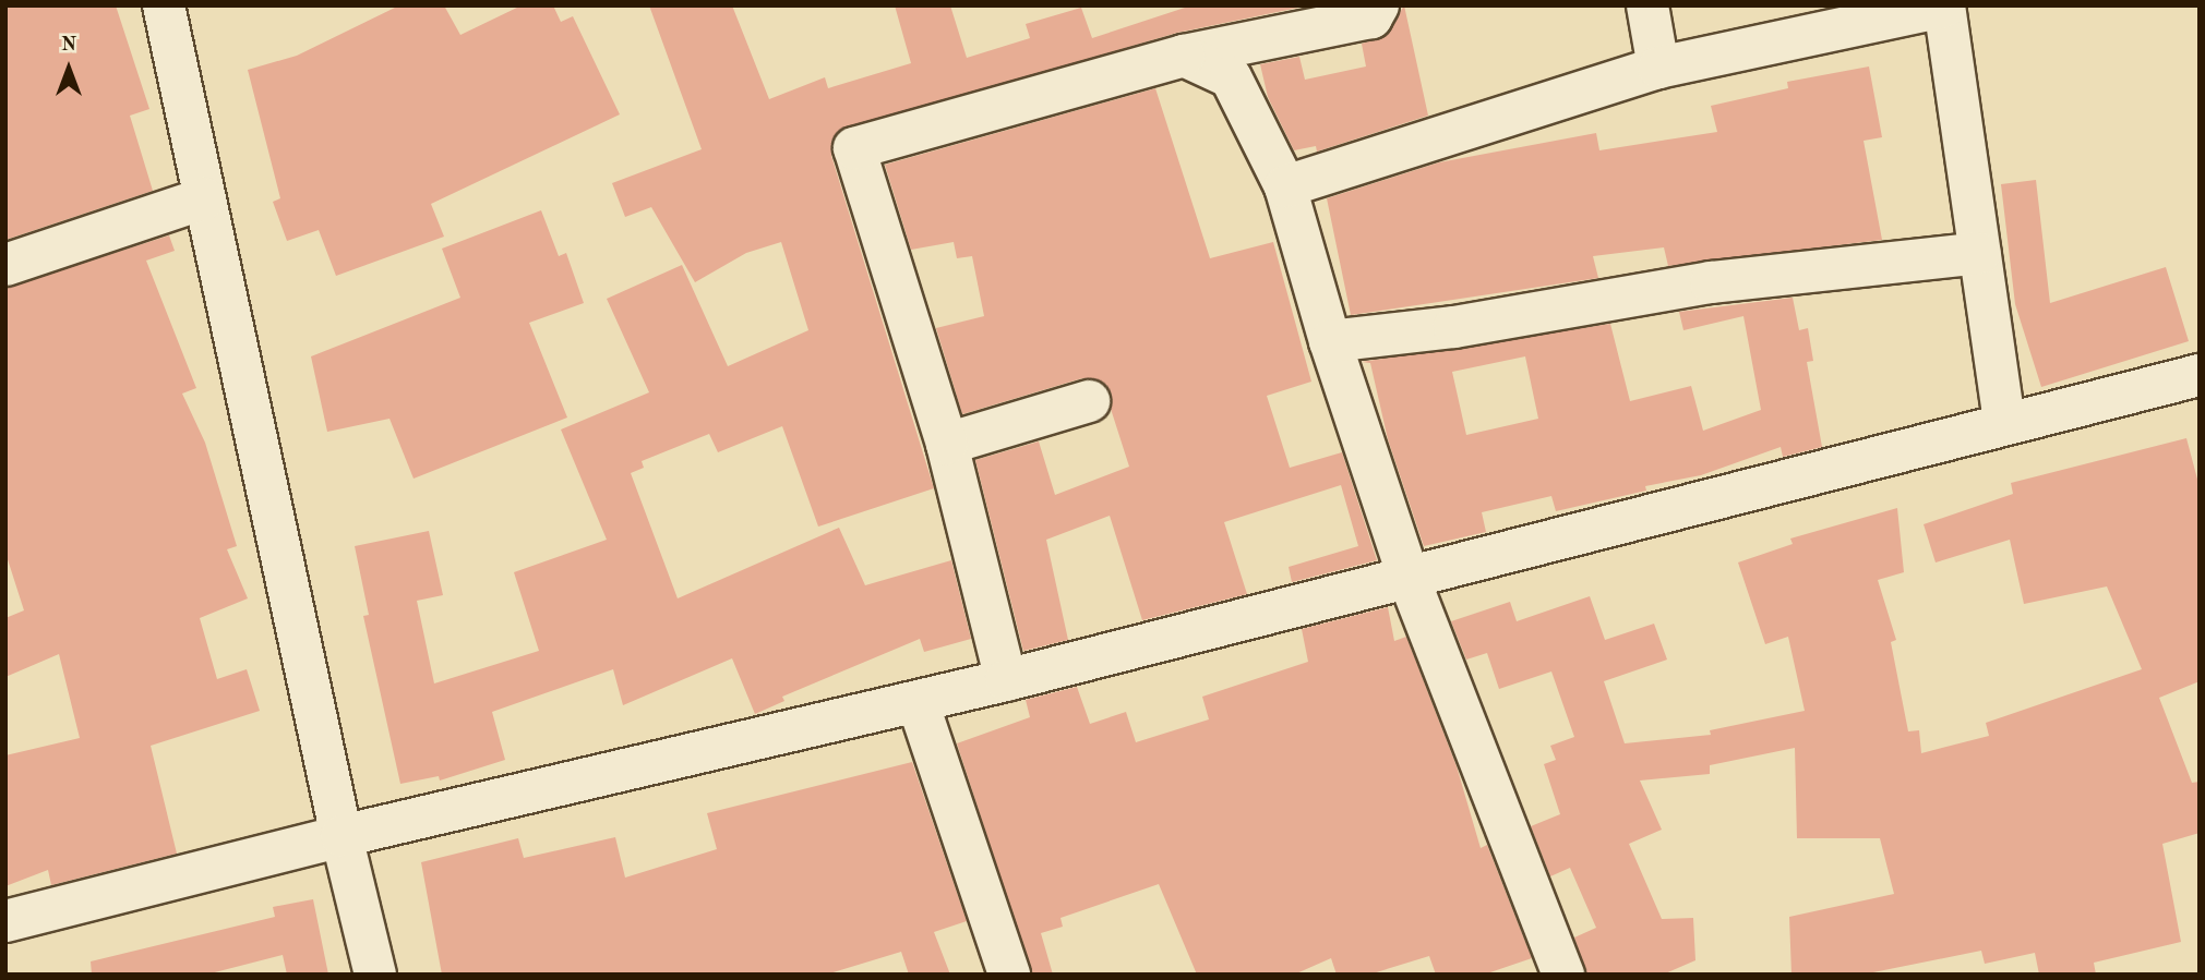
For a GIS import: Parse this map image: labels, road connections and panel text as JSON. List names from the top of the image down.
{
  "north": "top"
}
